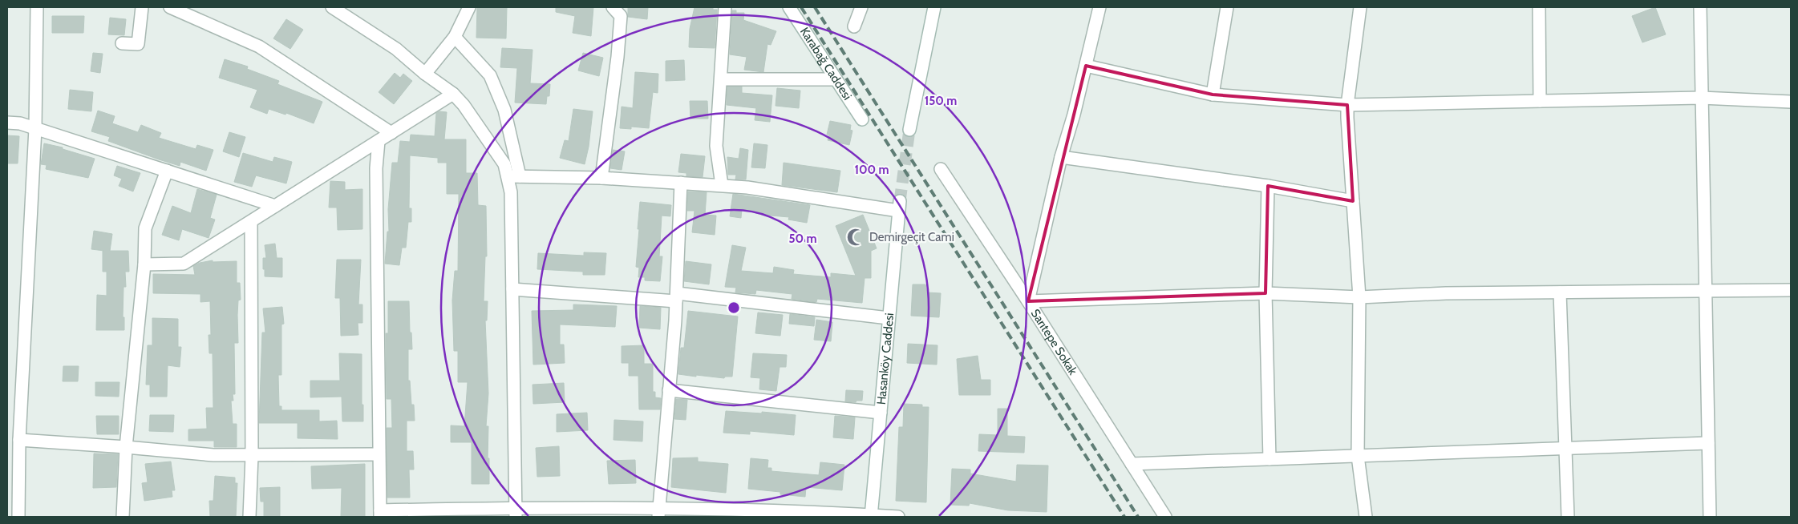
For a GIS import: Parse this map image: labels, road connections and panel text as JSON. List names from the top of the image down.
{
  "streets": {
    "street": ["Karabağ Caddesi", "Sarıtepe Sokak", "Hasanköy Caddesi"]
  },
  "places": {
    "mosque": ["Demirgeçit Cami"]
  },
  "rings": ["150 m", "100 m", "50 m"]
}
